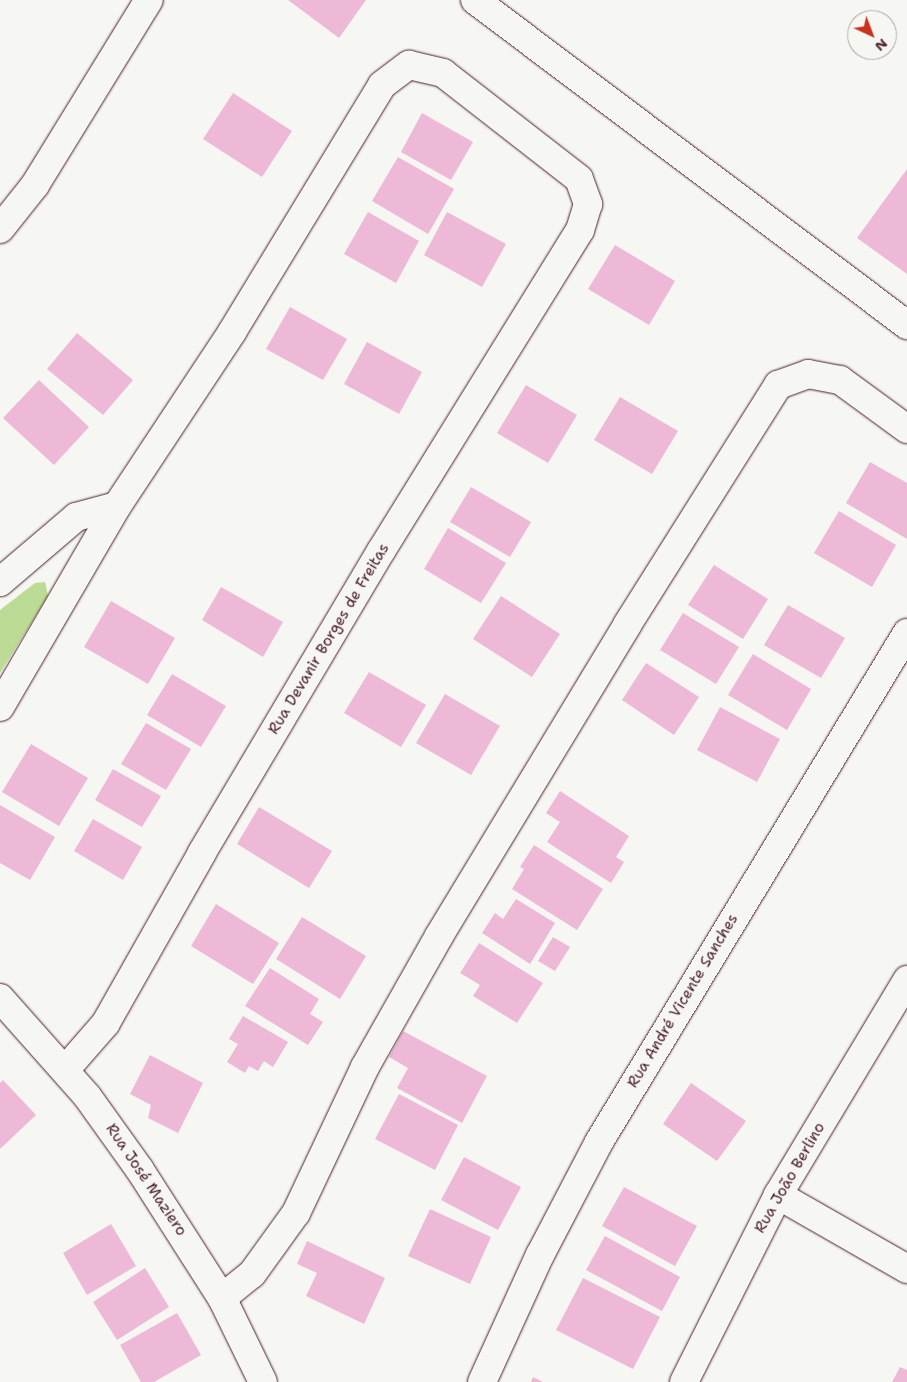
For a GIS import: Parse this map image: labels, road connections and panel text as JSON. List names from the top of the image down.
{
  "streets": {
    "street": [
      "Rua Devanir Borges de Freitas",
      "Rua André Vicente Sanches",
      "Rua João Berlino",
      "Rua José Maziero"
    ]
  },
  "crossings": [
    ["Rua Devanir Borges de Freitas", "Rua José Maziero"]
  ],
  "north": "bottom right"
}
